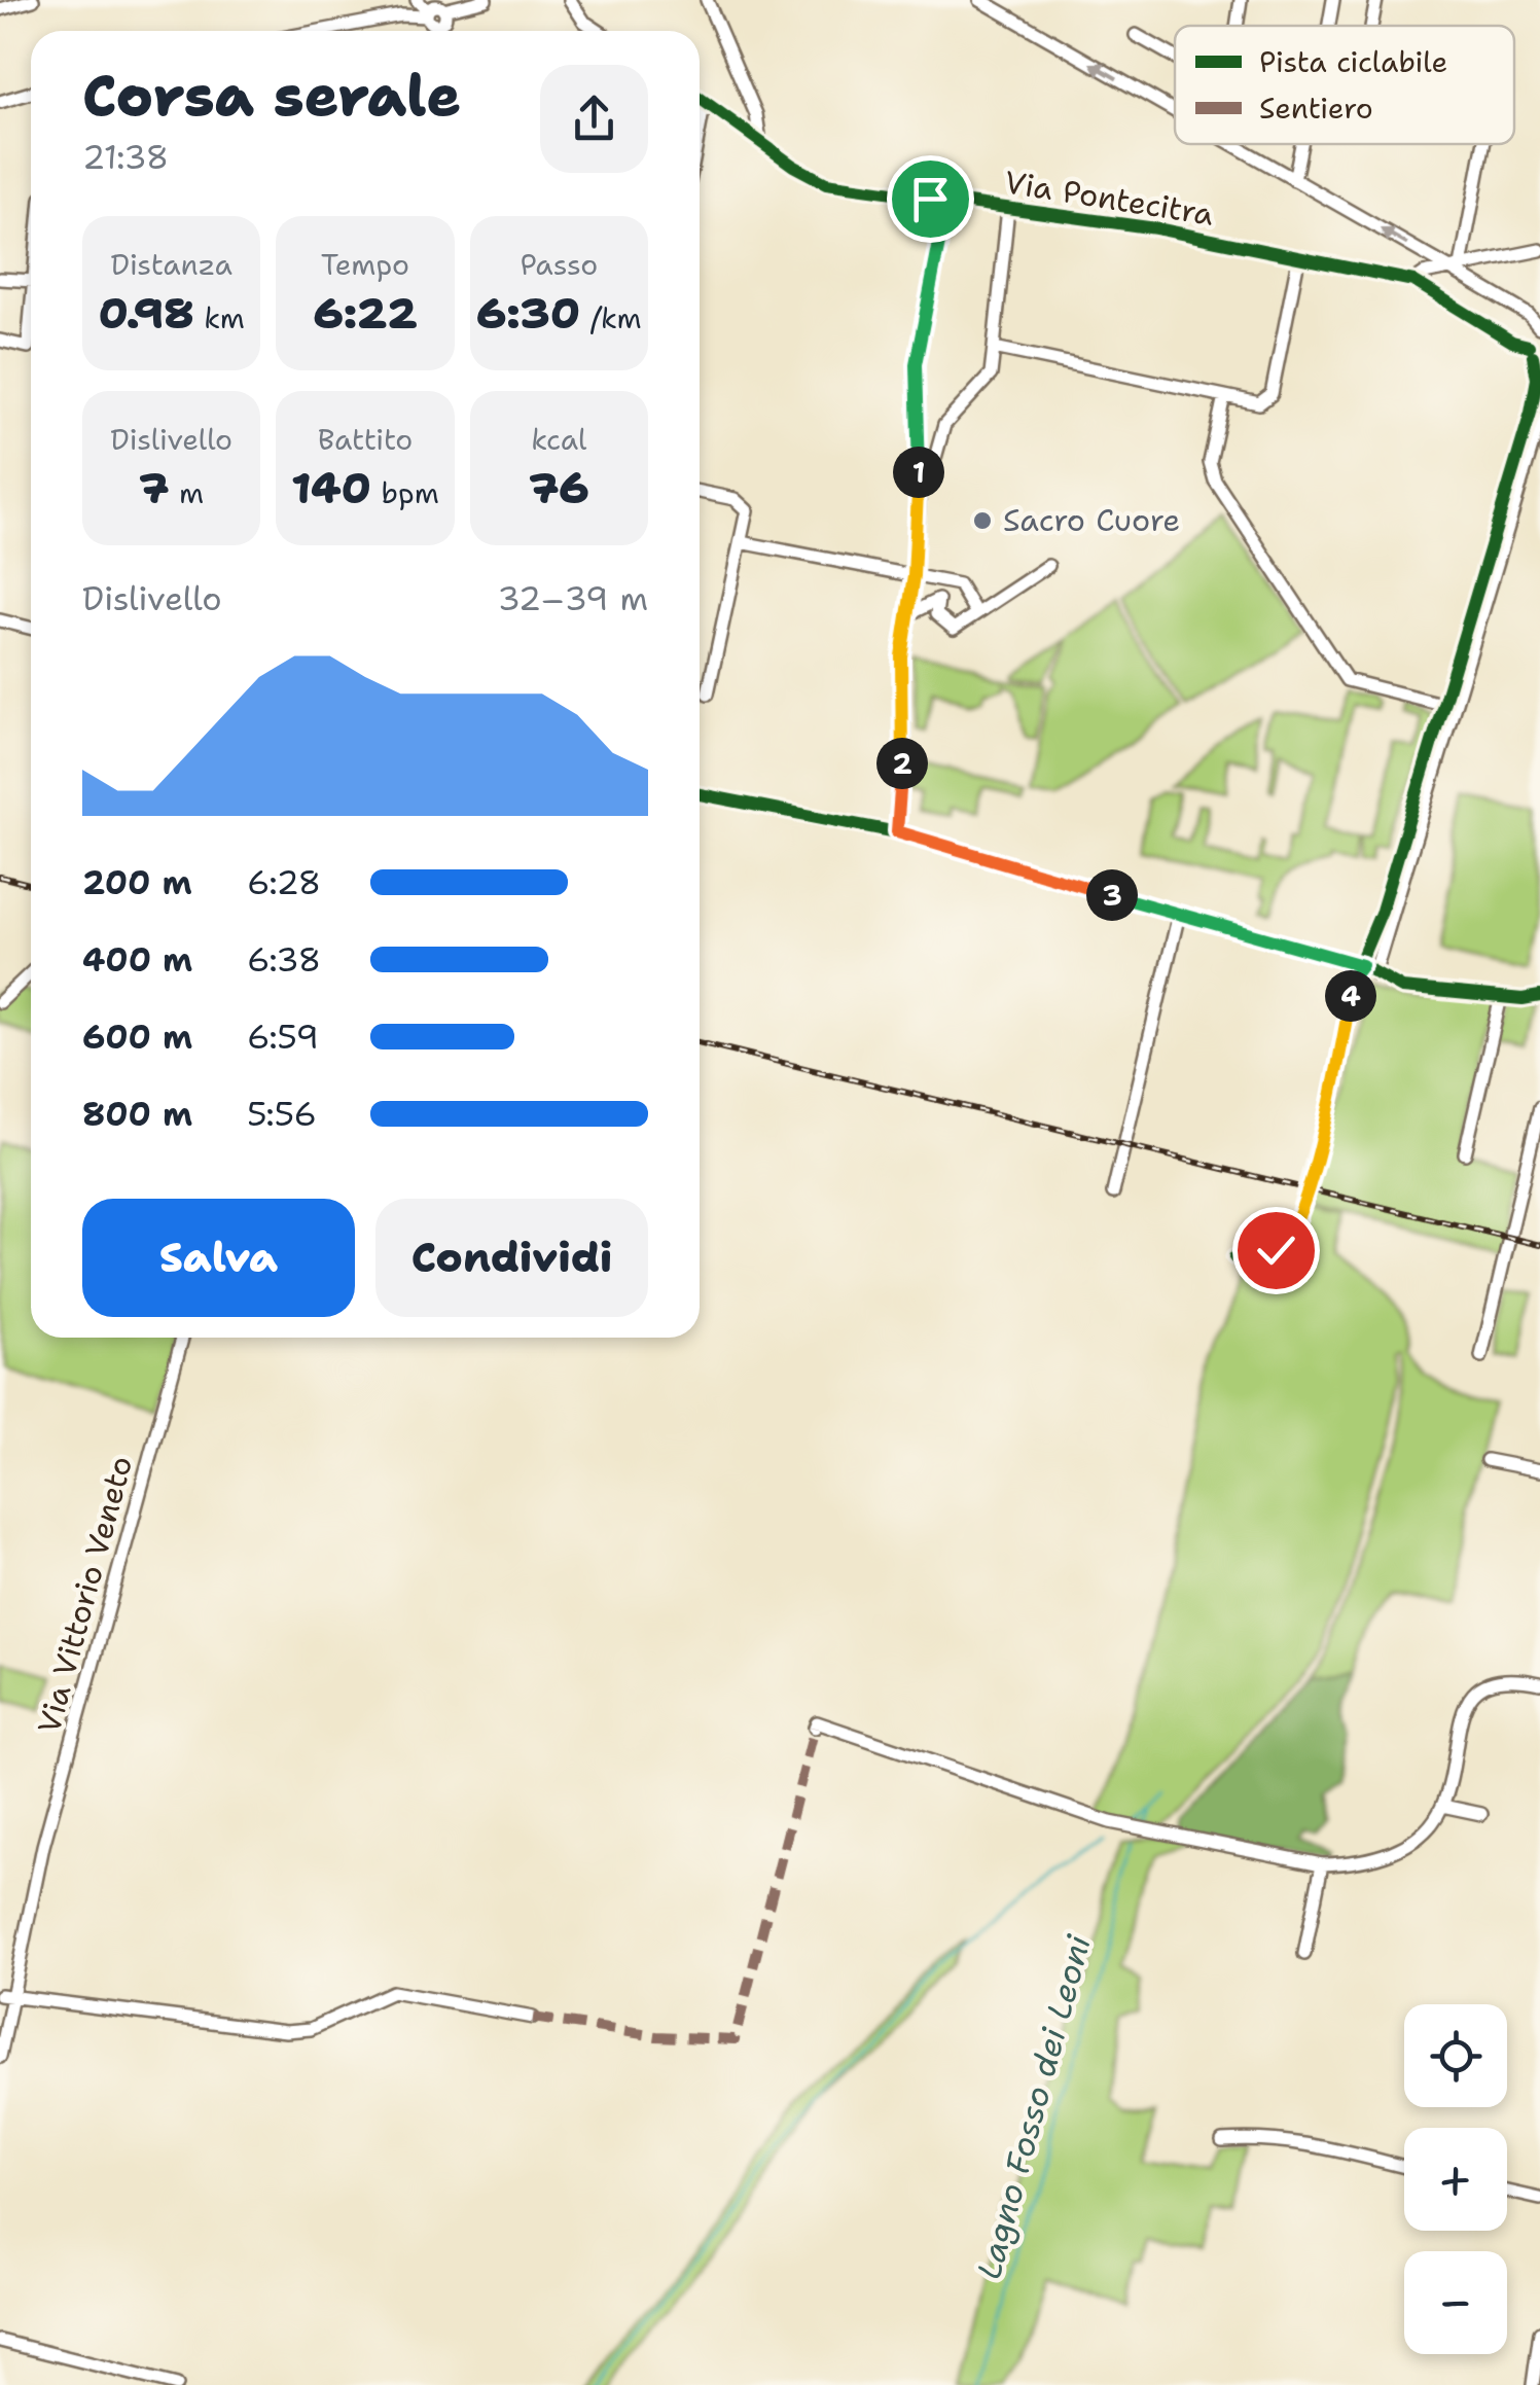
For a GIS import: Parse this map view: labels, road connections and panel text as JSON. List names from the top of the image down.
{
  "streets": {
    "street": ["Via Pontecitra", "Via Vittorio Veneto"]
  },
  "water": ["Lagno Fosso dei Leoni"],
  "places": ["Sacro Cuore"],
  "legend": ["Pista ciclabile", "Sentiero"],
  "page": {
    "heading": ["Corsa serale", "21:38"],
    "stats": [
      ["Distanza", "0.98 km"],
      ["Tempo", "6:22"],
      ["Passo", "6:30 /km"],
      ["Dislivello", "7 m"],
      ["Battito", "140 bpm"],
      ["kcal", "76"]
    ],
    "pins": [
      "1",
      "2",
      "3",
      "4"
    ],
    "chart": ["Dislivello", "32–39 m"],
    "list": [
      {
        "name": "200 m",
        "note": "6:28"
      },
      {
        "name": "400 m",
        "note": "6:38"
      },
      {
        "name": "600 m",
        "note": "6:59"
      },
      {
        "name": "800 m",
        "note": "5:56"
      }
    ],
    "buttons": ["Salva", "Condividi"],
    "map_buttons": ["+", "−"]
  }
}
